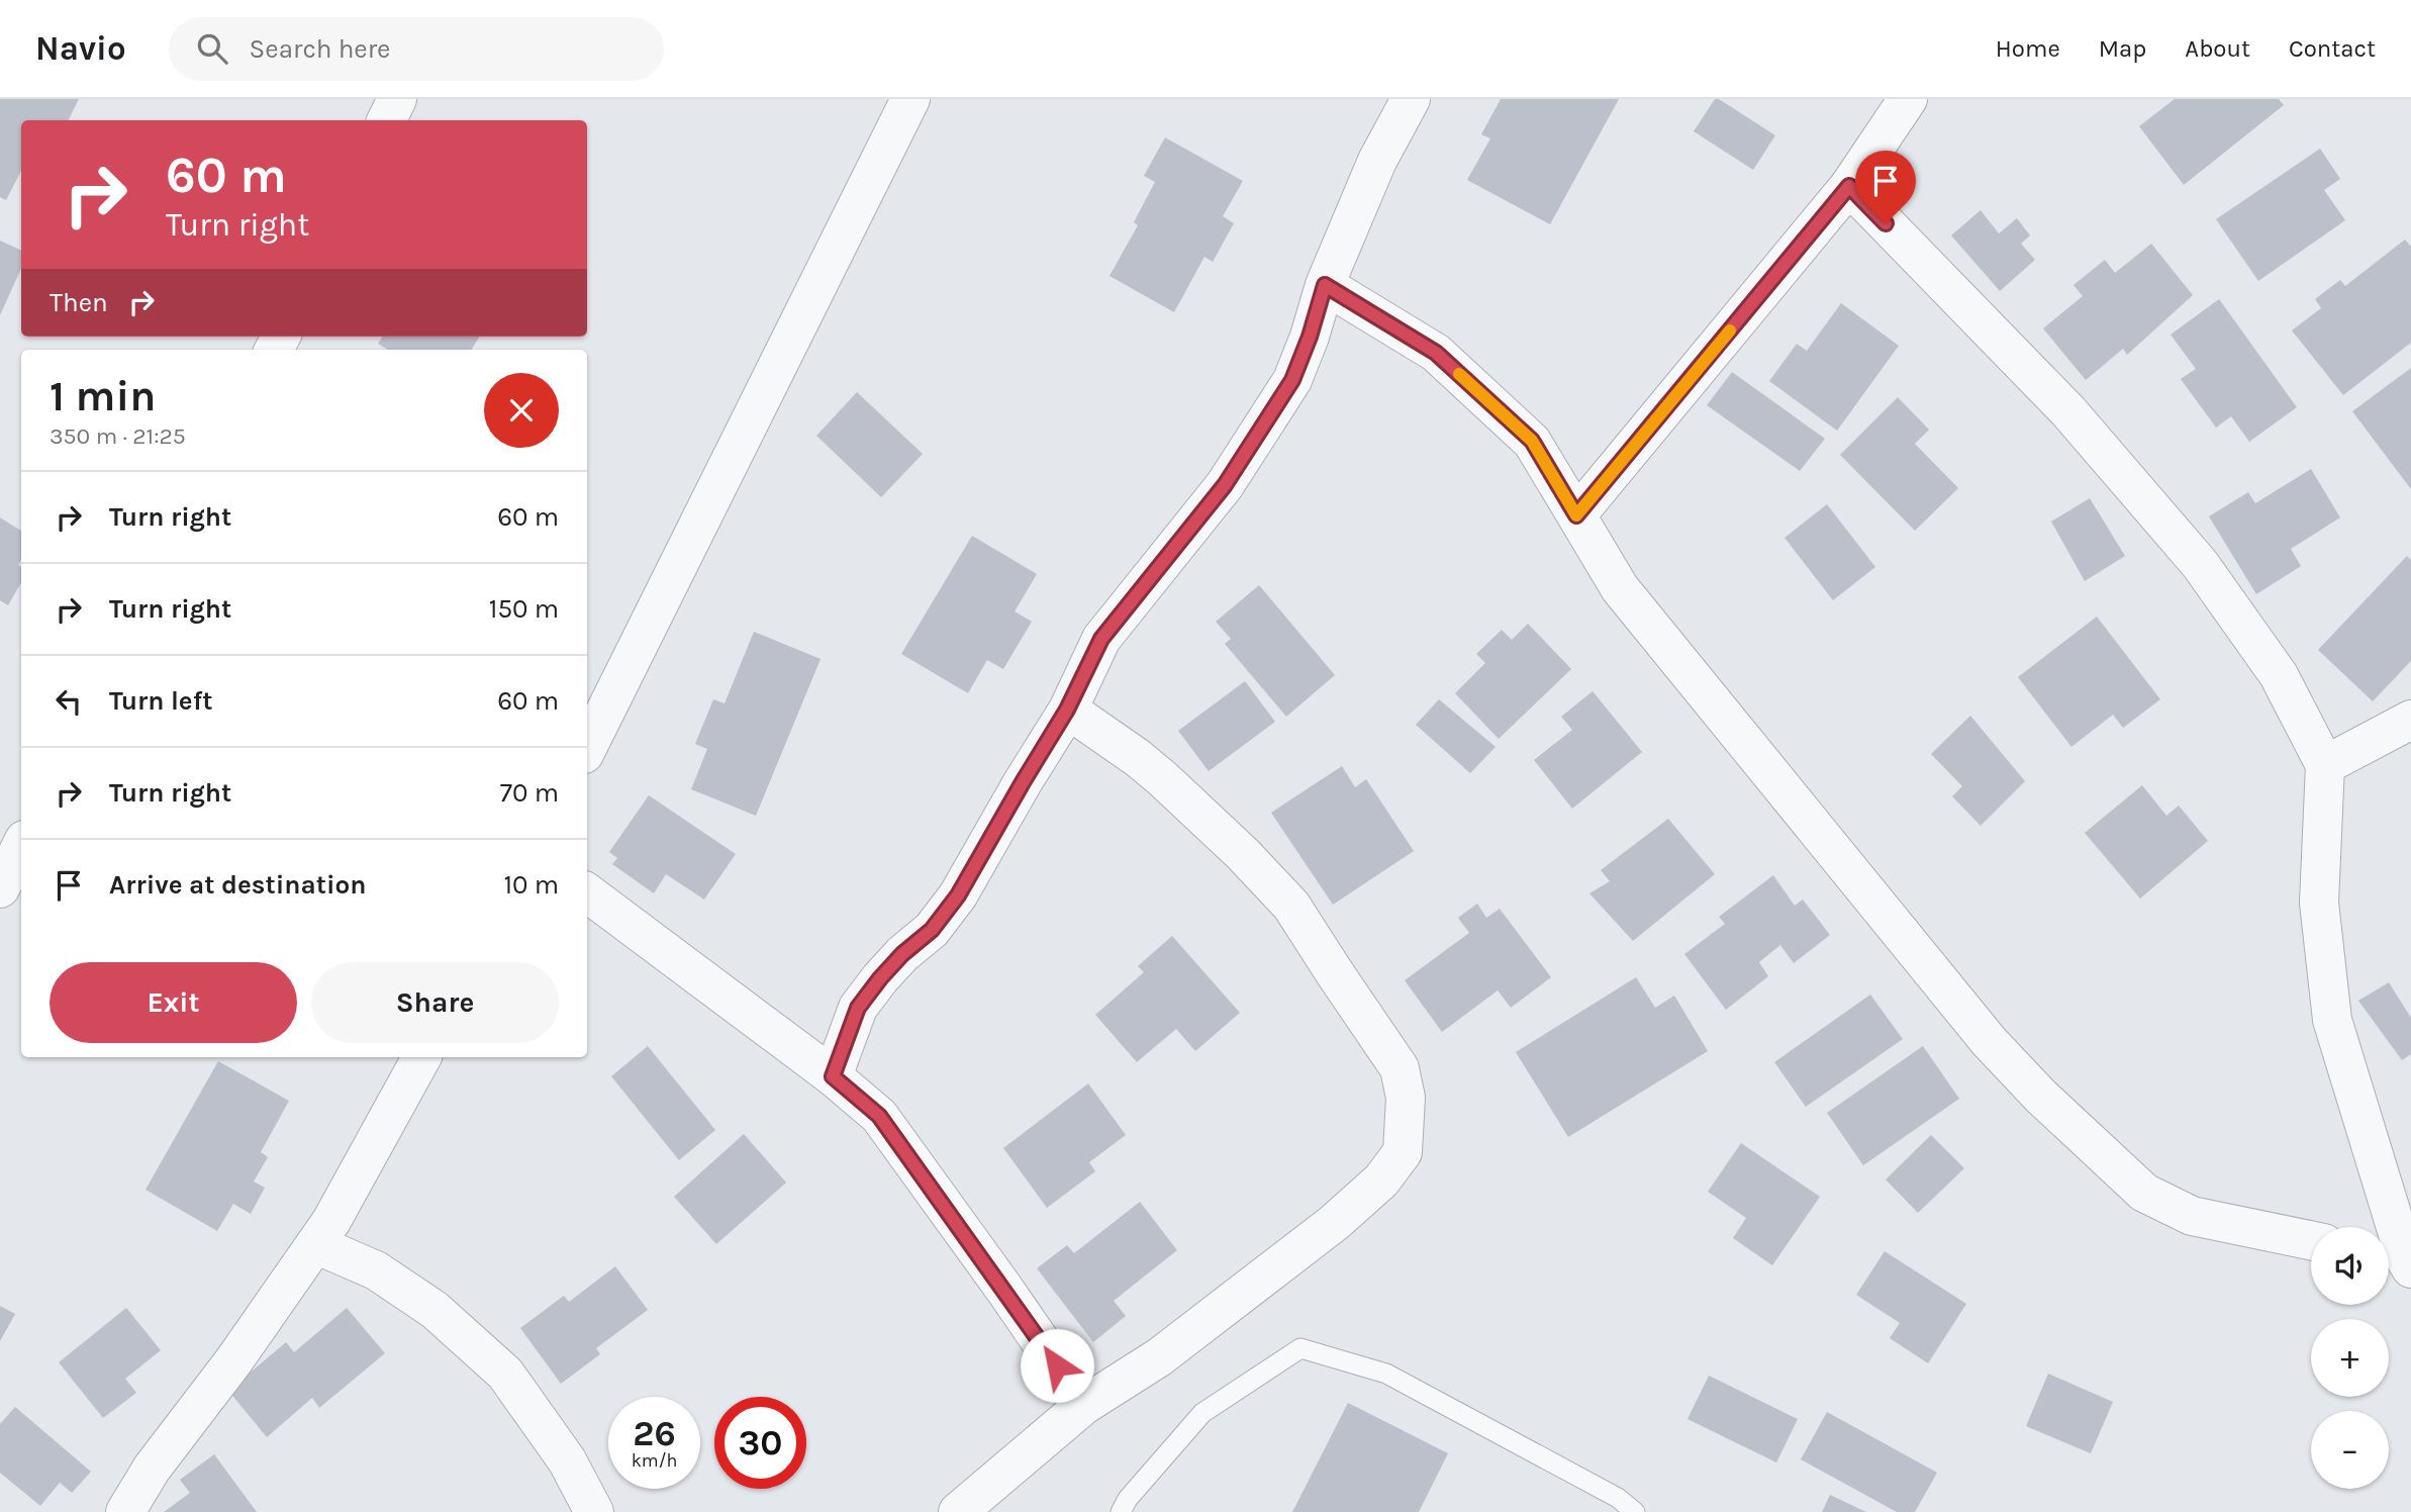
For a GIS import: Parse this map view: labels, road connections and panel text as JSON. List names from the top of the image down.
{
  "page": {
    "header": "Navio",
    "search": "Search here",
    "nav": [
      "Home",
      "Map",
      "About",
      "Contact"
    ],
    "turn": ["60 m", "Turn right"],
    "then": "Then",
    "heading": ["1 min", "350 m · 21:25"],
    "list": [
      {
        "name": "Turn right",
        "value": "60 m"
      },
      {
        "name": "Turn right",
        "value": "150 m"
      },
      {
        "name": "Turn left",
        "value": "60 m"
      },
      {
        "name": "Turn right",
        "value": "70 m"
      },
      {
        "name": "Arrive at destination",
        "value": "10 m"
      }
    ],
    "buttons": ["Exit", "Share"],
    "map_buttons": ["+", "−"],
    "speed": "26 km/h",
    "limit": "30"
  }
}
